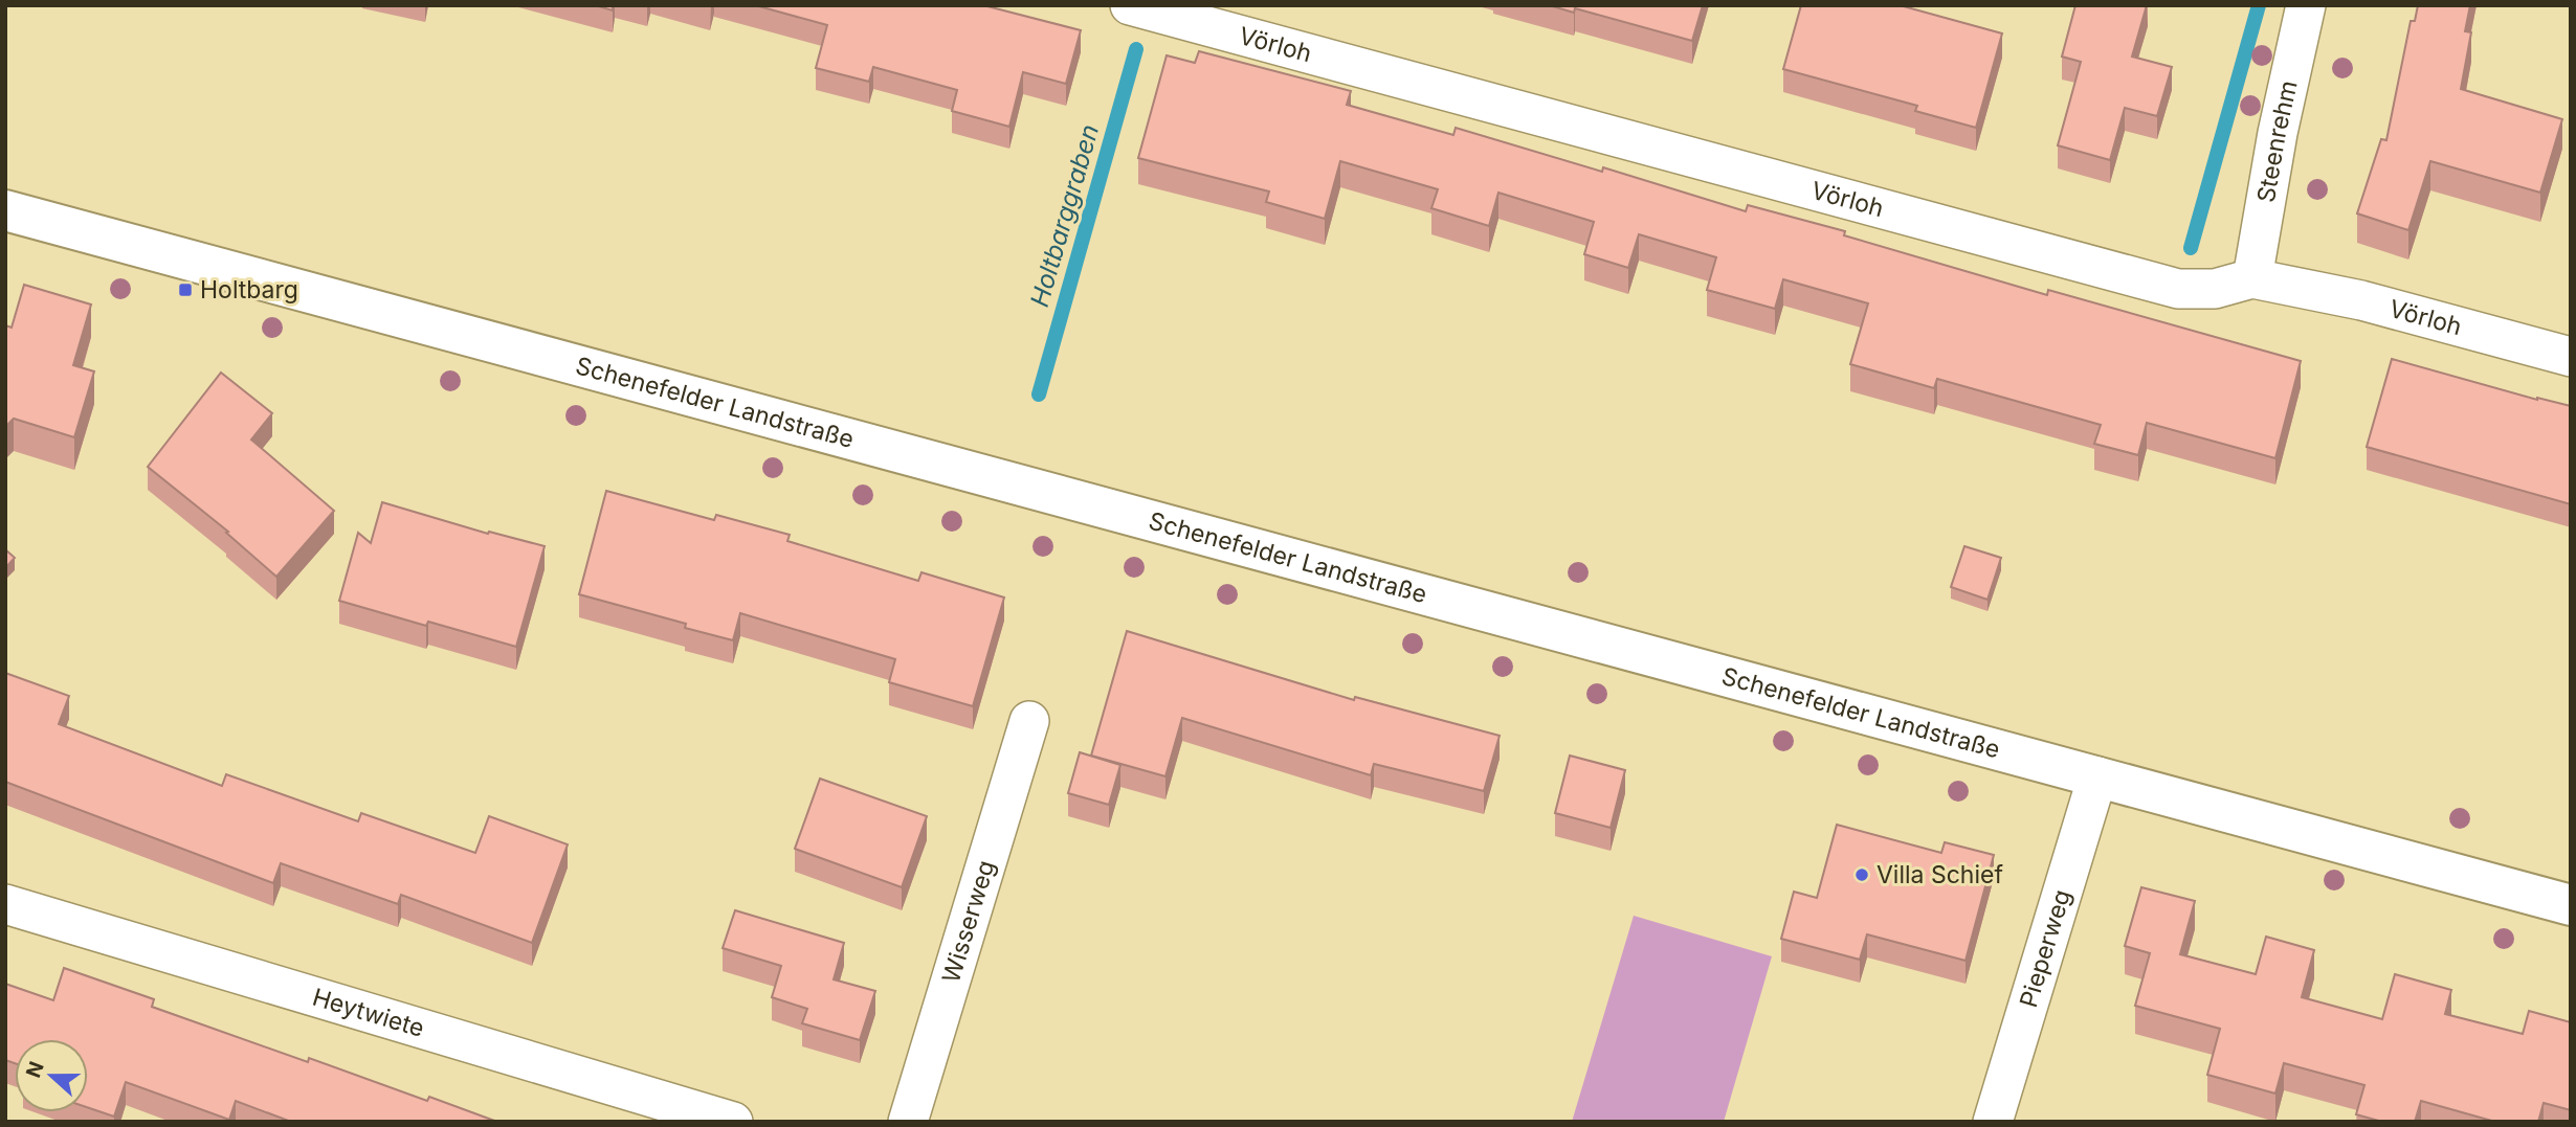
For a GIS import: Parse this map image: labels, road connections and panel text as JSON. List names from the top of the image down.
{
  "streets": {
    "main road": ["Schenefelder Landstraße"],
    "street": [
      "Vörloh",
      "Steenrehm",
      "Wisserweg",
      "Pieperweg",
      "Heytwiete"
    ]
  },
  "crossings": [
    ["Vörloh", "Steenrehm"],
    ["Schenefelder Landstraße", "Pieperweg"]
  ],
  "water": ["Holtbarggraben"],
  "places": {
    "transit": ["Holtbarg"],
    "other": ["Villa Schief"]
  },
  "north": "left"
}
